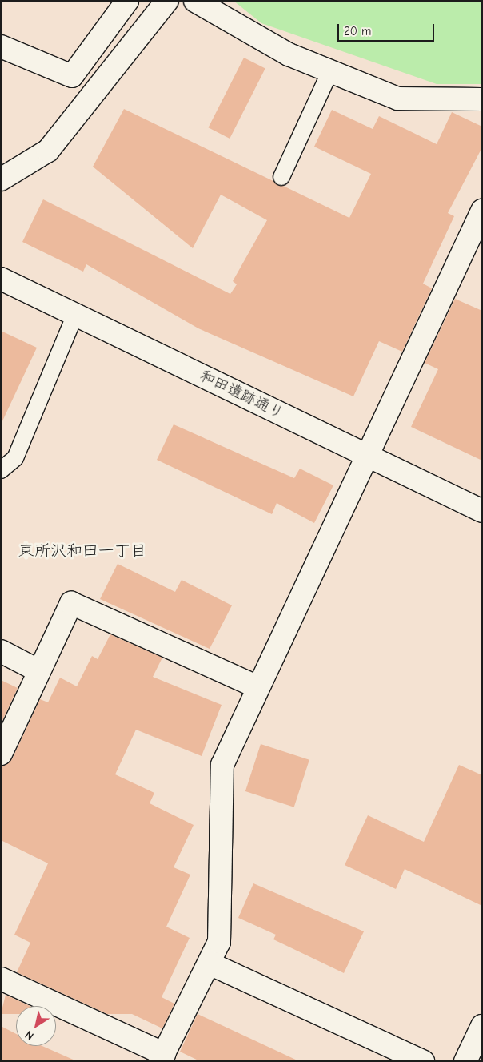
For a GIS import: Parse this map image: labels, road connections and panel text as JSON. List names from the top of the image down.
{
  "streets": {
    "street": ["和田遺跡通り"]
  },
  "districts": ["東所沢和田一丁目"],
  "scale_bar": "20 m",
  "north": "bottom left"
}
